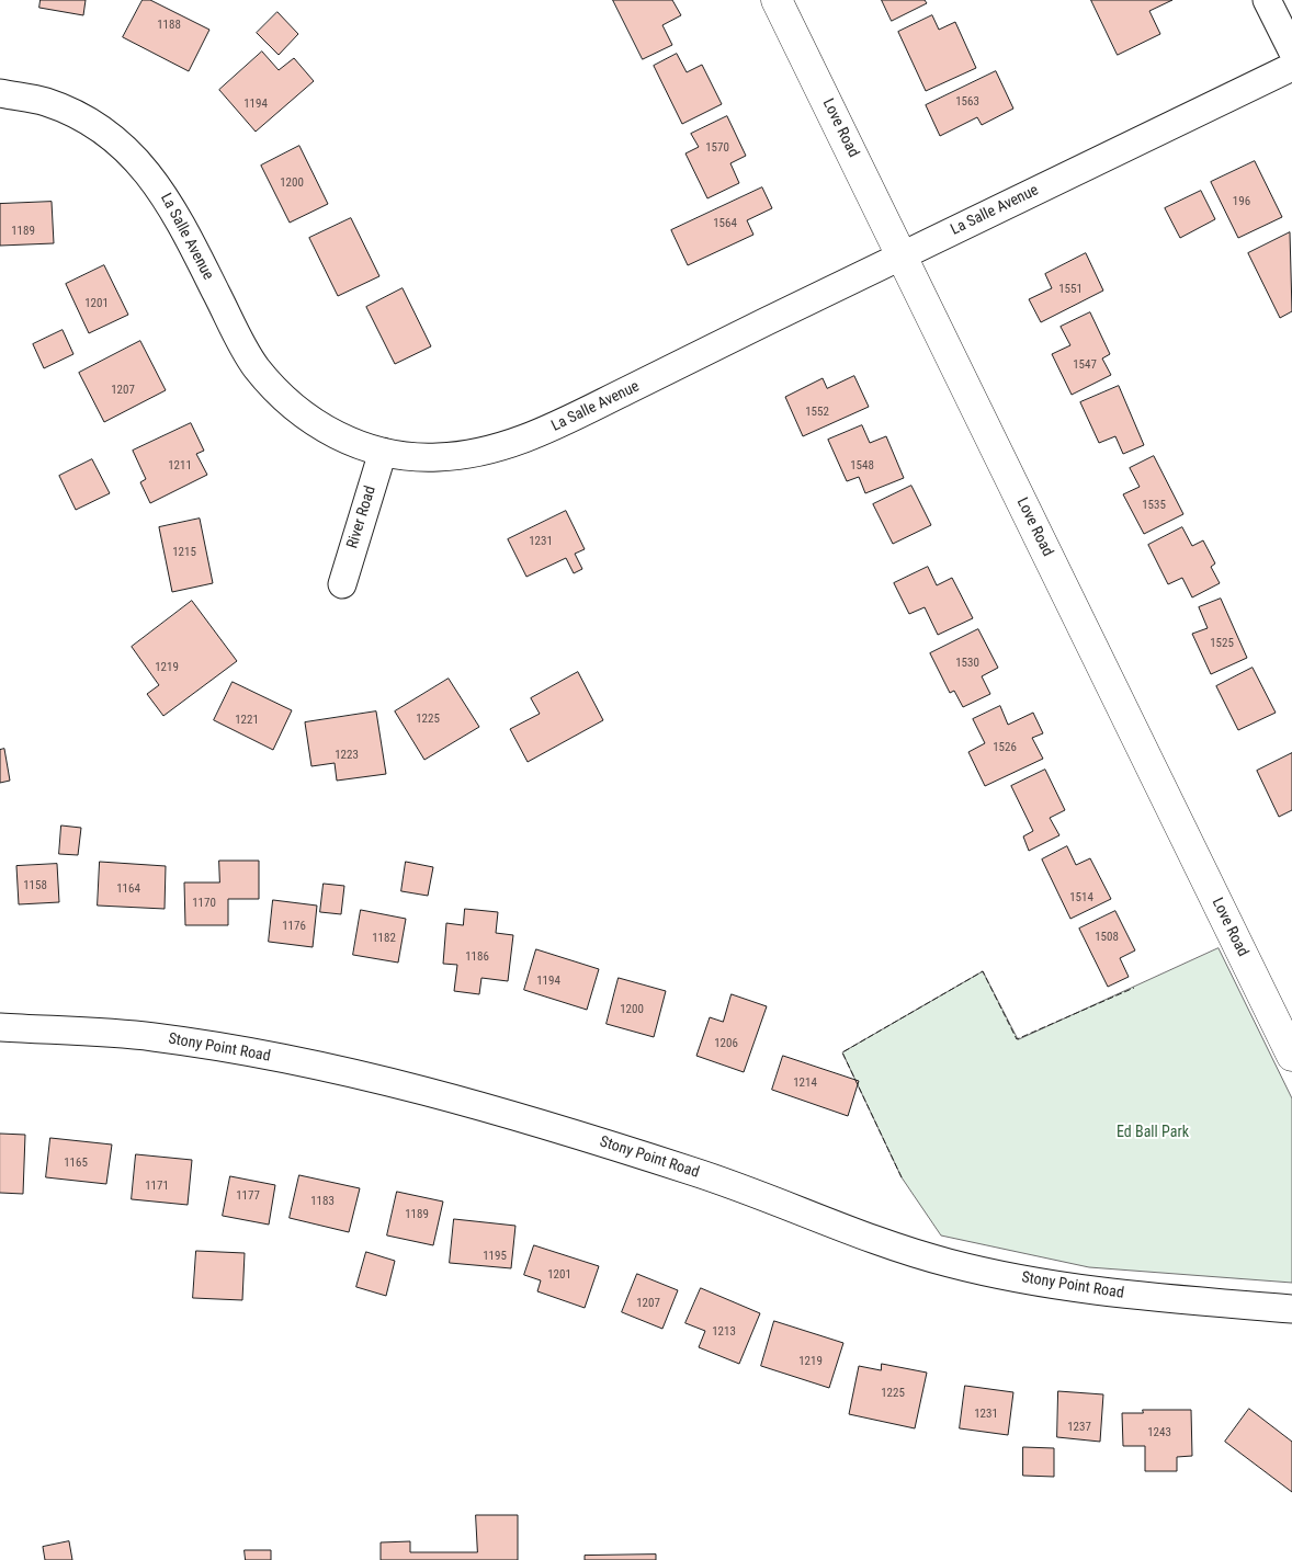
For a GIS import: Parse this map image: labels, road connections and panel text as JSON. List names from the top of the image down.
{
  "streets": {
    "street": [
      "Love Road",
      "La Salle Avenue",
      "River Road",
      "Stony Point Road"
    ]
  },
  "crossings": [
    ["Love Road", "La Salle Avenue"],
    ["La Salle Avenue", "River Road"]
  ],
  "parks": ["Ed Ball Park"],
  "house_numbers": [
    "1188",
    "1563",
    "1194",
    "1570",
    "1200",
    "196",
    "1564",
    "1189",
    "1551",
    "1201",
    "1547",
    "1207",
    "1552",
    "1211",
    "1548",
    "1535",
    "1231",
    "1215",
    "1525",
    "1530",
    "1219",
    "1225",
    "1221",
    "1526",
    "1223",
    "1158",
    "1164",
    "1514",
    "1170",
    "1176",
    "1508",
    "1182",
    "1186",
    "1194",
    "1200",
    "1206",
    "1214",
    "1165",
    "1171",
    "1177",
    "1183",
    "1189",
    "1195",
    "1201",
    "1207",
    "1213",
    "1219",
    "1225",
    "1231",
    "1237",
    "1243"
  ]
}
